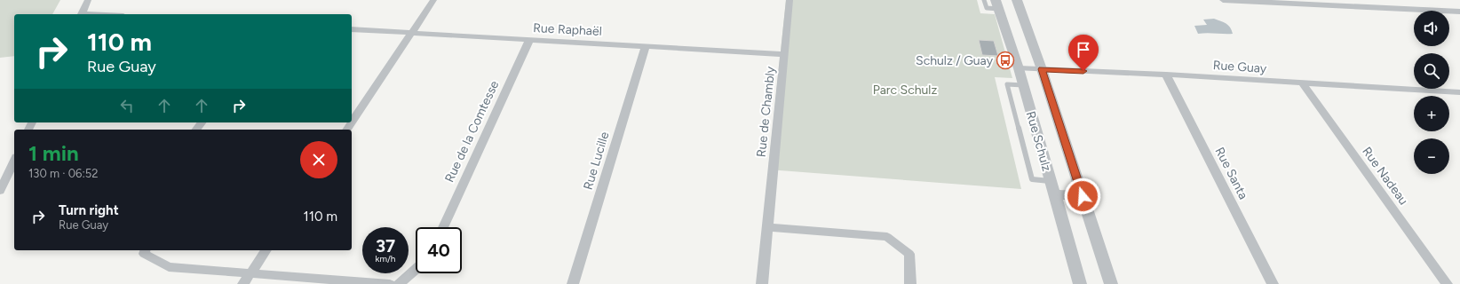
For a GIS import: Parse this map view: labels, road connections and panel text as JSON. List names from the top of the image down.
{
  "streets": {
    "street": [
      "Rue Raphaël",
      "Rue Guay",
      "Rue de Chambly",
      "Rue de la Comtesse",
      "Rue Schulz",
      "Rue Lucille",
      "Rue Santa",
      "Rue Nadeau"
    ]
  },
  "crossings": [
    ["Rue Raphaël", "Rue de Chambly"],
    ["Rue Raphaël", "Rue de la Comtesse"],
    ["Rue Raphaël", "Rue Lucille"],
    ["Rue Guay", "Rue Schulz"],
    ["Rue Guay", "Rue Santa"],
    ["Rue Guay", "Rue Nadeau"]
  ],
  "parks": ["Parc Schulz"],
  "places": {
    "bus stop": ["Schulz / Guay"]
  },
  "page": {
    "map_buttons": ["+", "−"],
    "turn": ["110 m", "Rue Guay"],
    "heading": ["1 min", "130 m · 06:52"],
    "list": [
      {
        "name": "Turn right",
        "note": "Rue Guay",
        "value": "110 m"
      }
    ],
    "speed": "37 km/h",
    "limit": "40"
  }
}
